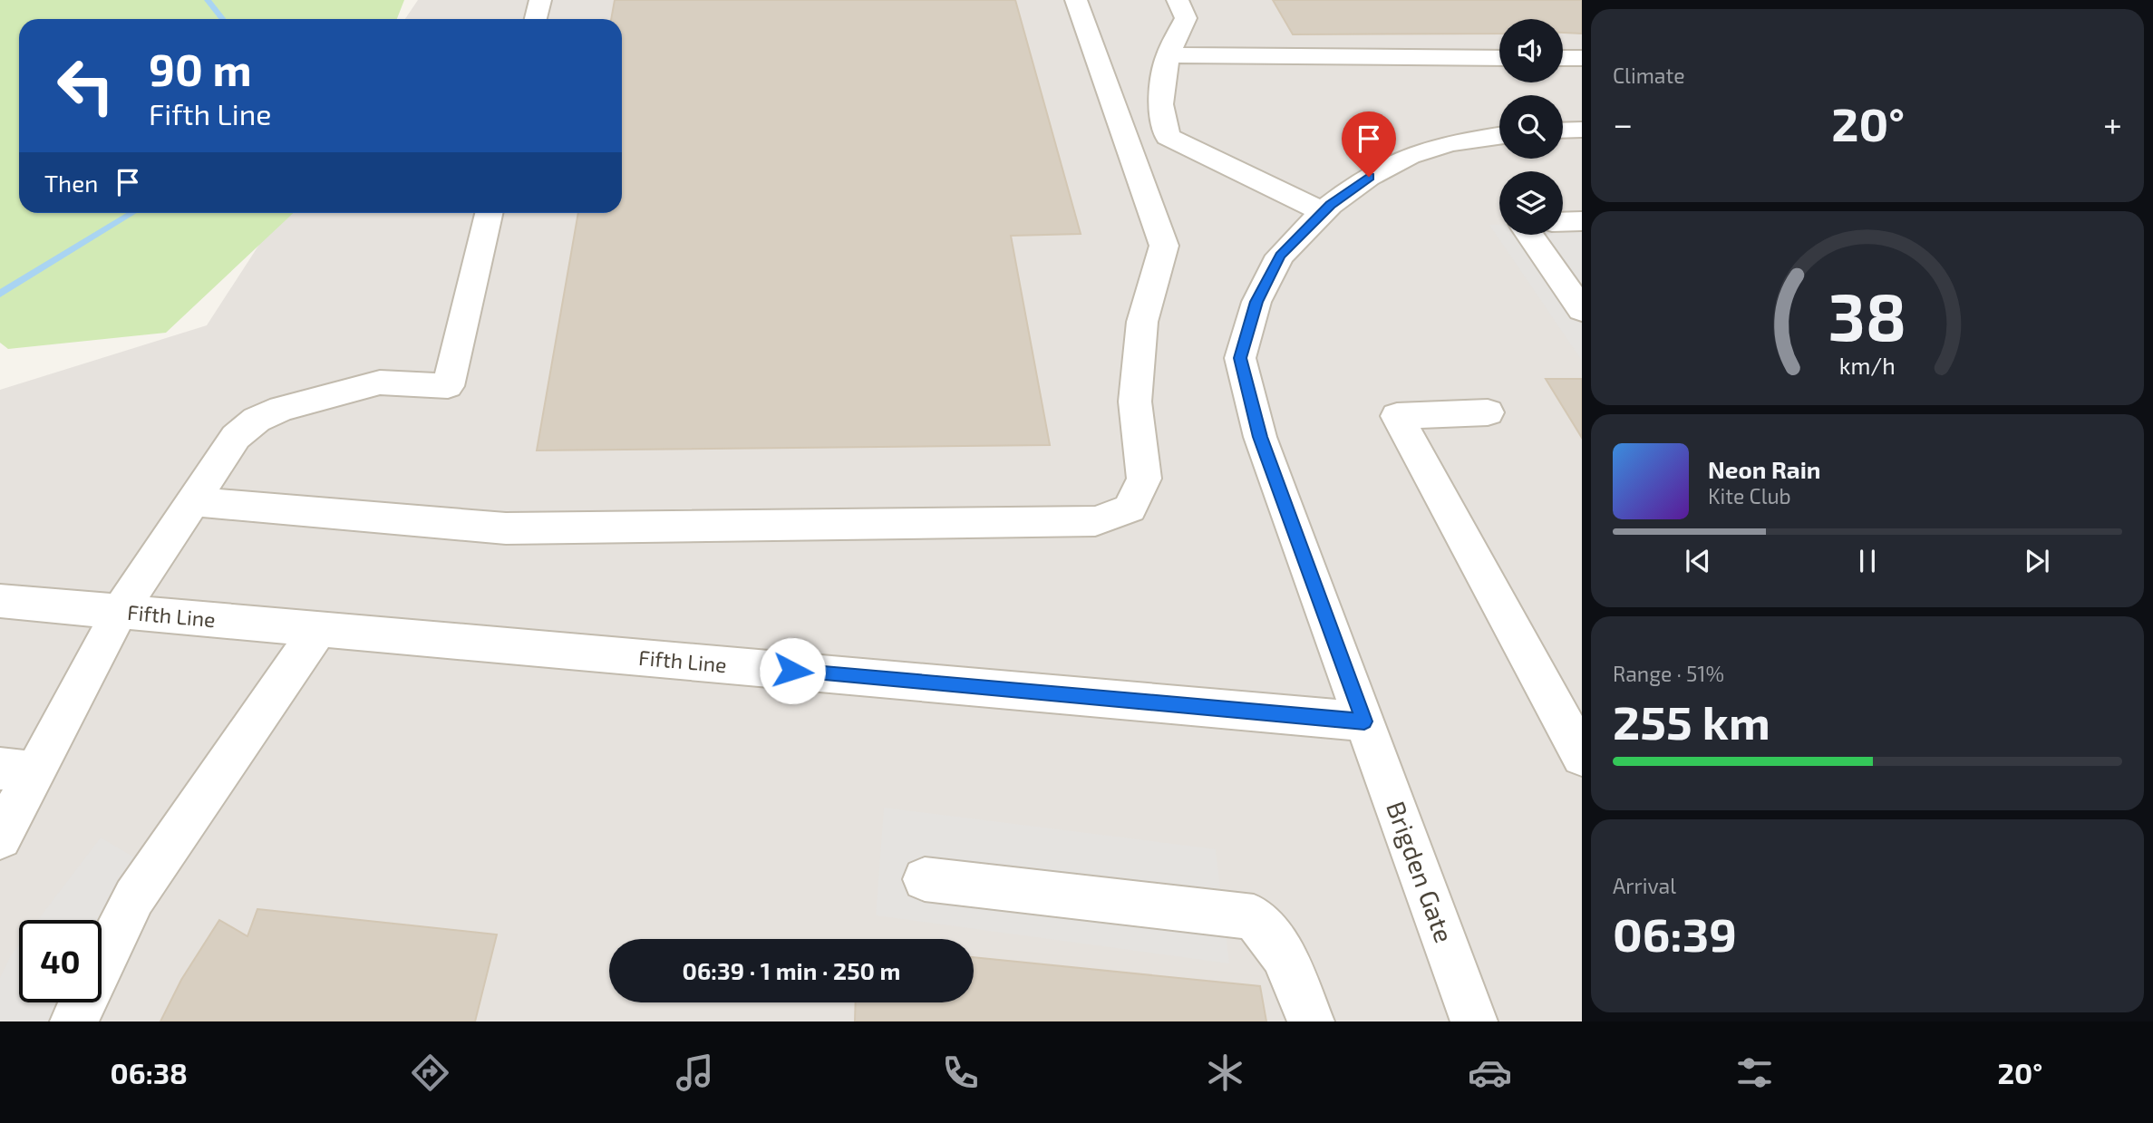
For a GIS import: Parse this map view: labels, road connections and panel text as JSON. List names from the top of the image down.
{
  "streets": {
    "street": ["Fifth Line", "Brigden Gate"]
  },
  "crossings": [
    ["Fifth Line", "Brigden Gate"]
  ],
  "page": {
    "tile": [
      "Climate",
      ["Range · 51%", "255 km"],
      ["Arrival", "06:39"]
    ],
    "turn": ["90 m", "Fifth Line"],
    "heat": ["−", "20°", "+"],
    "then": "Then",
    "song": ["Neon Rain", "Kite Club"],
    "limit": "40",
    "trip": "06:39 · 1 min · 250 m",
    "tabs": ["06:38", "20°"],
    "gauge": ["38", "km/h"]
  }
}
